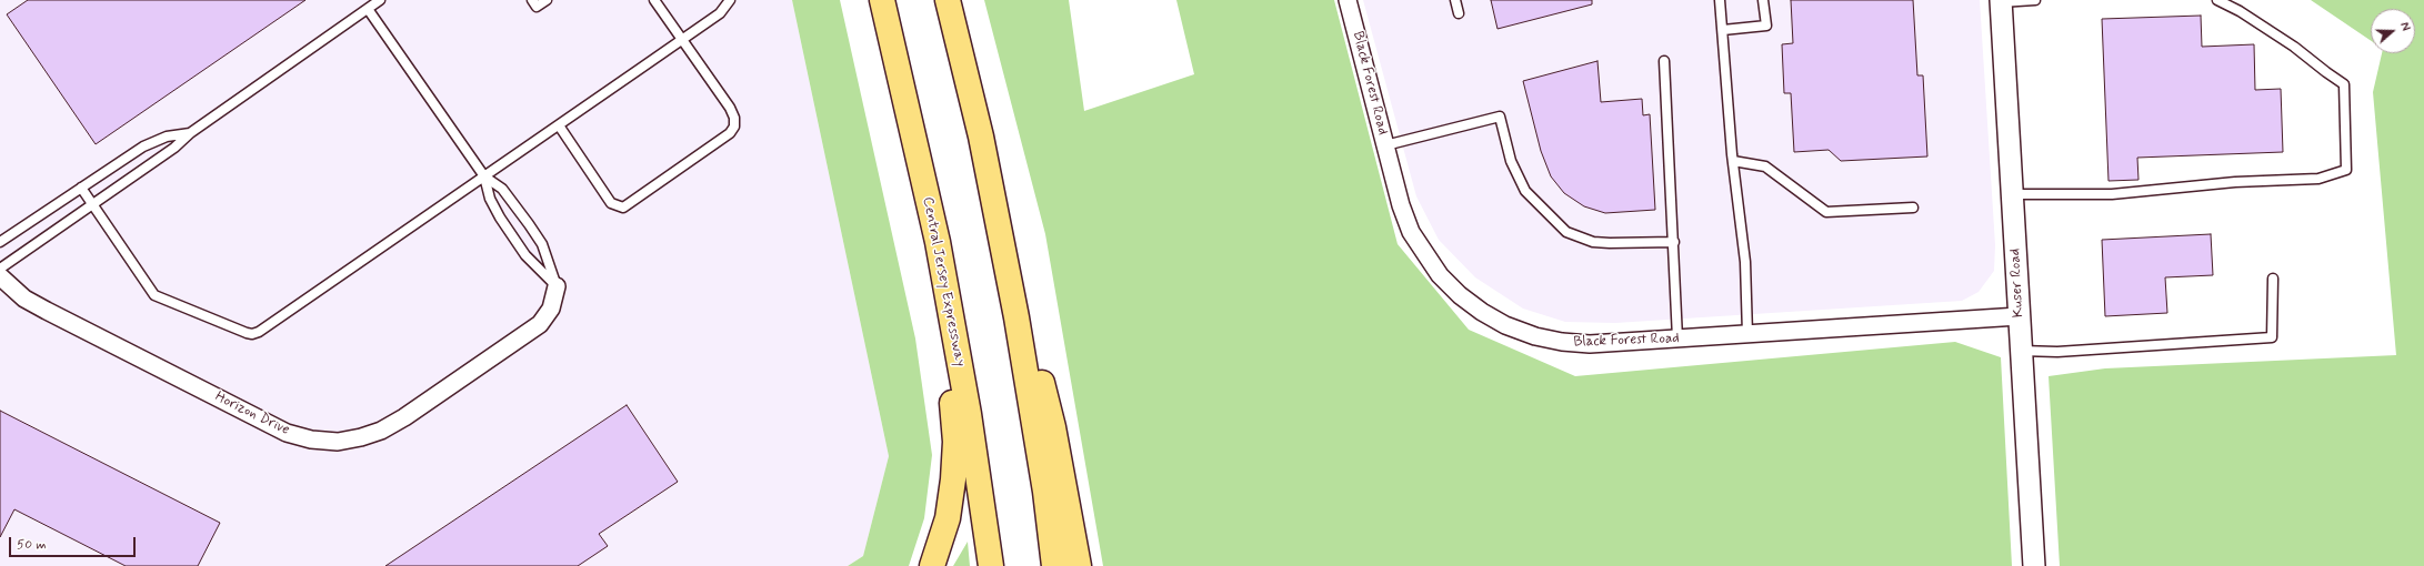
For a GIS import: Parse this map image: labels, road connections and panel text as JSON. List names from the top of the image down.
{
  "streets": {
    "highway": ["Central Jersey Expressway"],
    "street": ["Black Forest Road", "Kuser Road", "Horizon Drive"]
  },
  "crossings": [
    ["Black Forest Road", "Kuser Road"]
  ],
  "scale_bar": "50 m",
  "north": "right"
}
